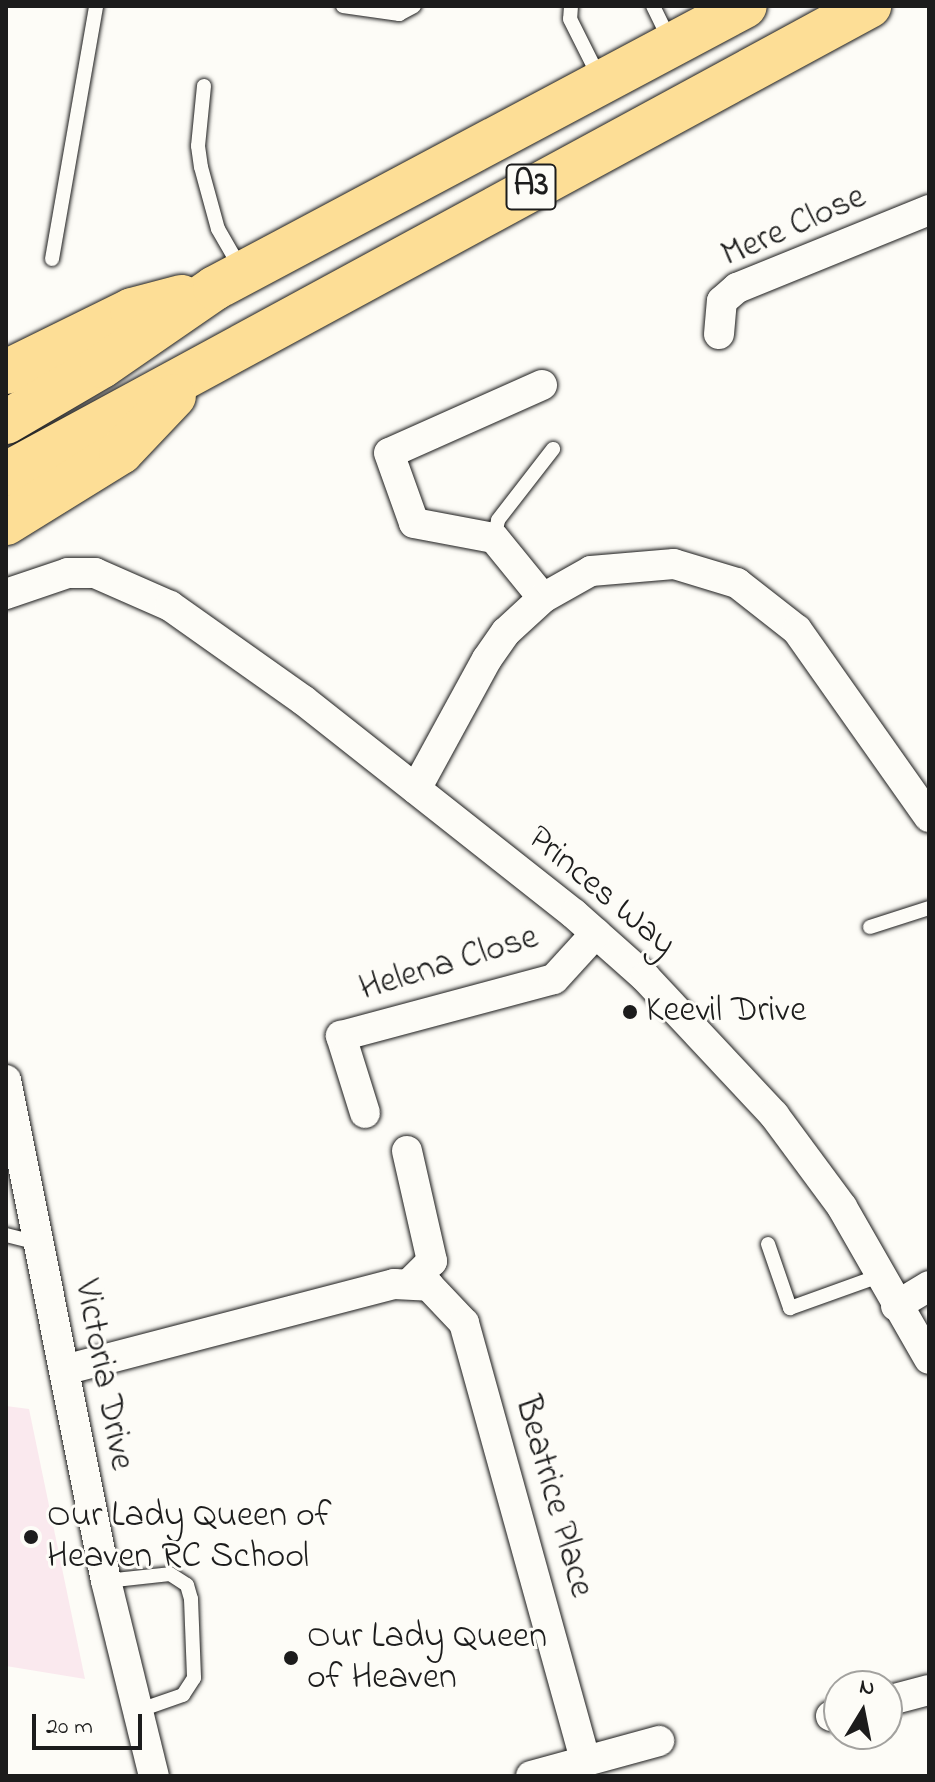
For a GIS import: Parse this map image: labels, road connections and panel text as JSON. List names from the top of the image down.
{
  "streets": {
    "highway": ["A3"],
    "street": [
      "Mere Close",
      "Princes Way",
      "Helena Close",
      "Victoria Drive",
      "Beatrice Place"
    ]
  },
  "crossings": [
    ["Princes Way", "Helena Close"]
  ],
  "places": ["Keevil Drive", "Our Lady Queen of Heaven RC School", "Our Lady Queen of Heaven"],
  "scale_bar": "20 m",
  "north": "top"
}
